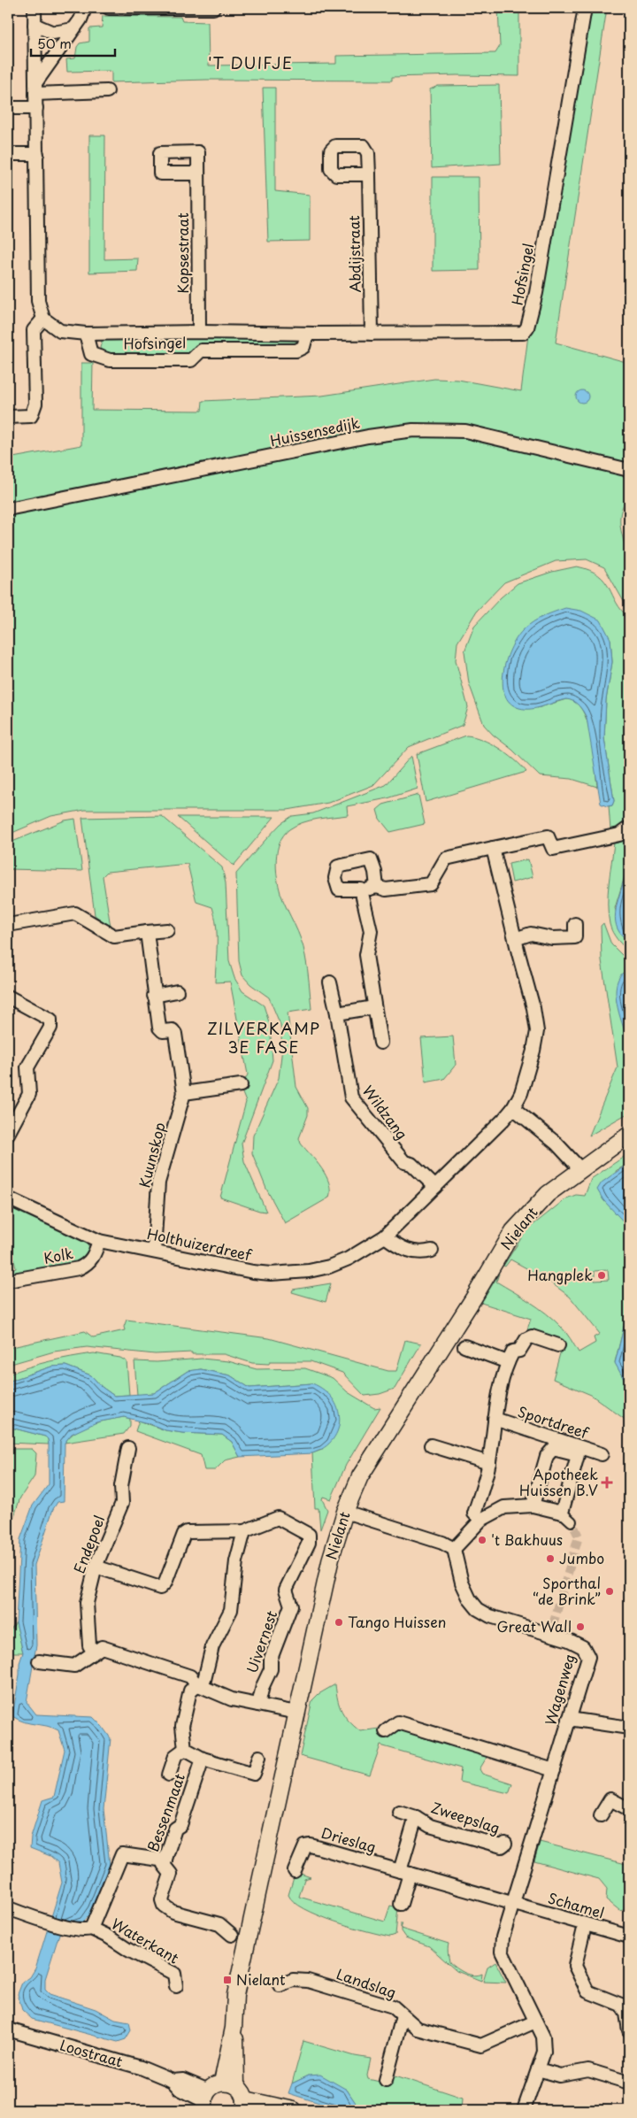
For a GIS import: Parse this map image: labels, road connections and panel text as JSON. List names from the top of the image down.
{
  "streets": {
    "street": [
      "Kopsestraat",
      "Abdijstraat",
      "Hofsingel",
      "Huissensedijk",
      "Wildzang",
      "Kuunskop",
      "Nielant",
      "Holthuizerdreef",
      "Kolk",
      "Sportdreef",
      "Endepoel",
      "Uivernest",
      "Wagenweg",
      "Bessenmaat",
      "Zweepslag",
      "Drieslag",
      "Schamel",
      "Waterkant",
      "Landslag",
      "Loostraat"
    ]
  },
  "crossings": [
    ["Kopsestraat", "Hofsingel"],
    ["Abdijstraat", "Hofsingel"],
    ["Wildzang", "Holthuizerdreef"],
    ["Kuunskop", "Holthuizerdreef"],
    ["Nielant", "Loostraat"],
    ["Holthuizerdreef", "Kolk"],
    ["Endepoel", "Uivernest"],
    ["Wagenweg", "Drieslag"],
    ["Wagenweg", "Schamel"],
    ["Wagenweg", "Landslag"],
    ["Bessenmaat", "Waterkant"],
    ["Zweepslag", "Drieslag"],
    ["Drieslag", "Schamel"]
  ],
  "districts": ["'T DUIFJE", "ZILVERKAMP 3E FASE"],
  "places": {
    "other": [
      "Hangplek",
      "'t Bakhuus",
      "Jumbo",
      "Sporthal “de Brink”",
      "Tango Huissen",
      "Great Wall"
    ],
    "health": ["Apotheek Huissen B.V"],
    "transit": ["Nielant"]
  },
  "scale_bar": "50 m"
}
